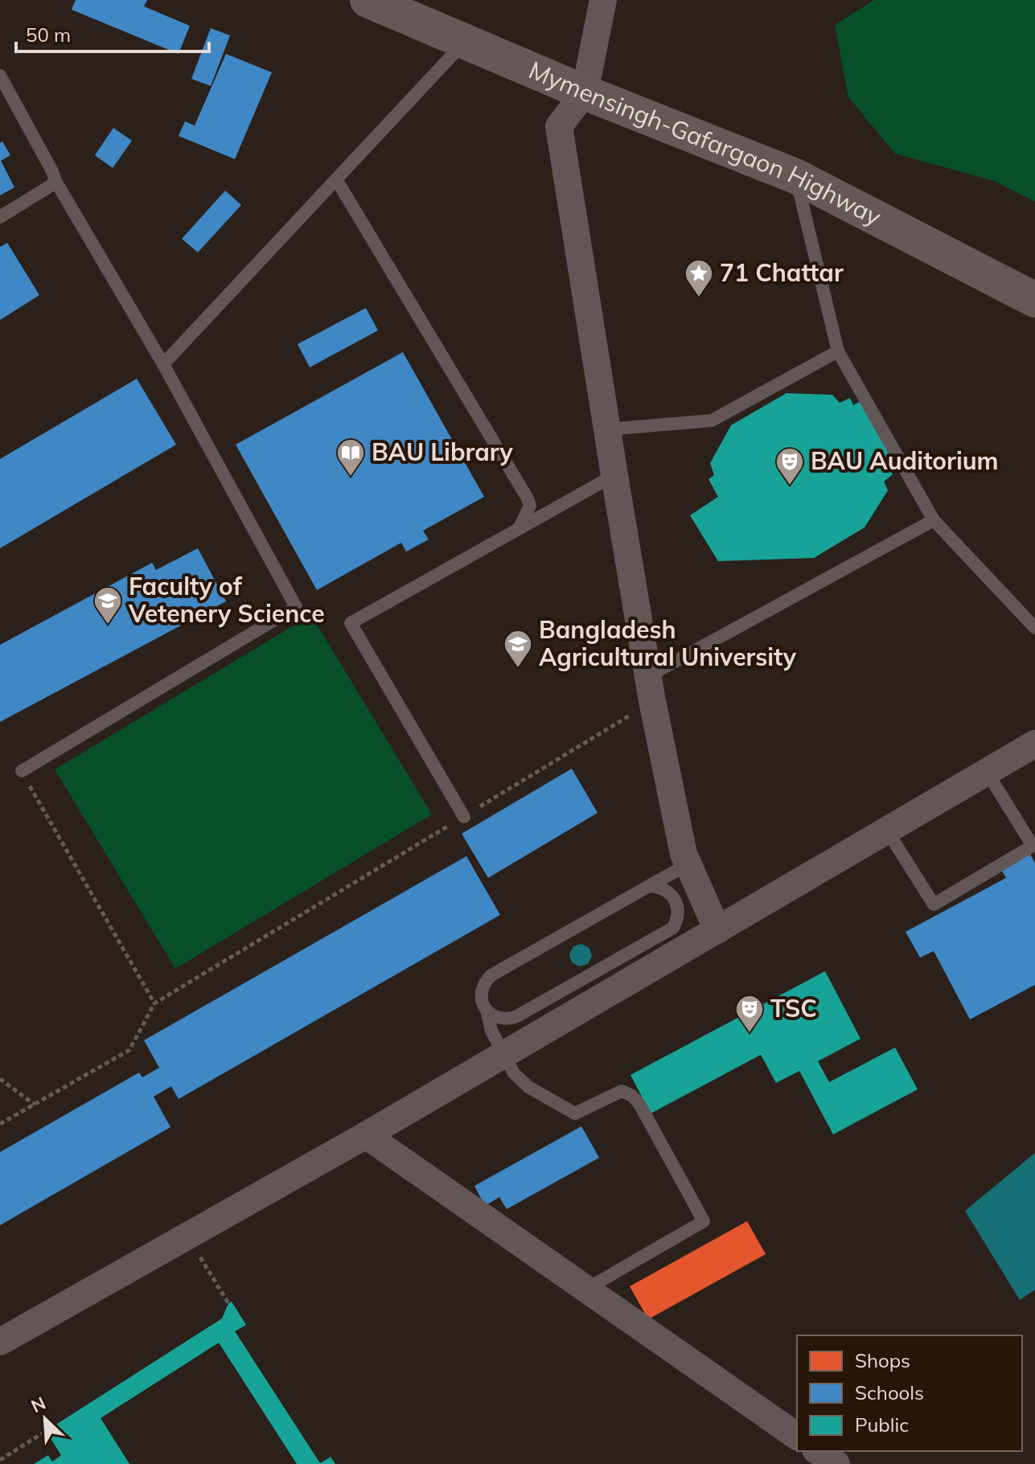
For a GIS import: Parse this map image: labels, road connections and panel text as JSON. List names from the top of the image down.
{
  "streets": {
    "main road": ["Mymensingh-Gafargaon Highway"]
  },
  "places": {
    "place": ["71 Chattar"],
    "library": ["BAU Library"],
    "theatre": ["BAU Auditorium", "TSC"],
    "school or university": ["Faculty of Vetenery Science", "Bangladesh Agricultural University"]
  },
  "legend": ["Shops", "Schools", "Public"],
  "scale_bar": "50 m",
  "north": "top left"
}
